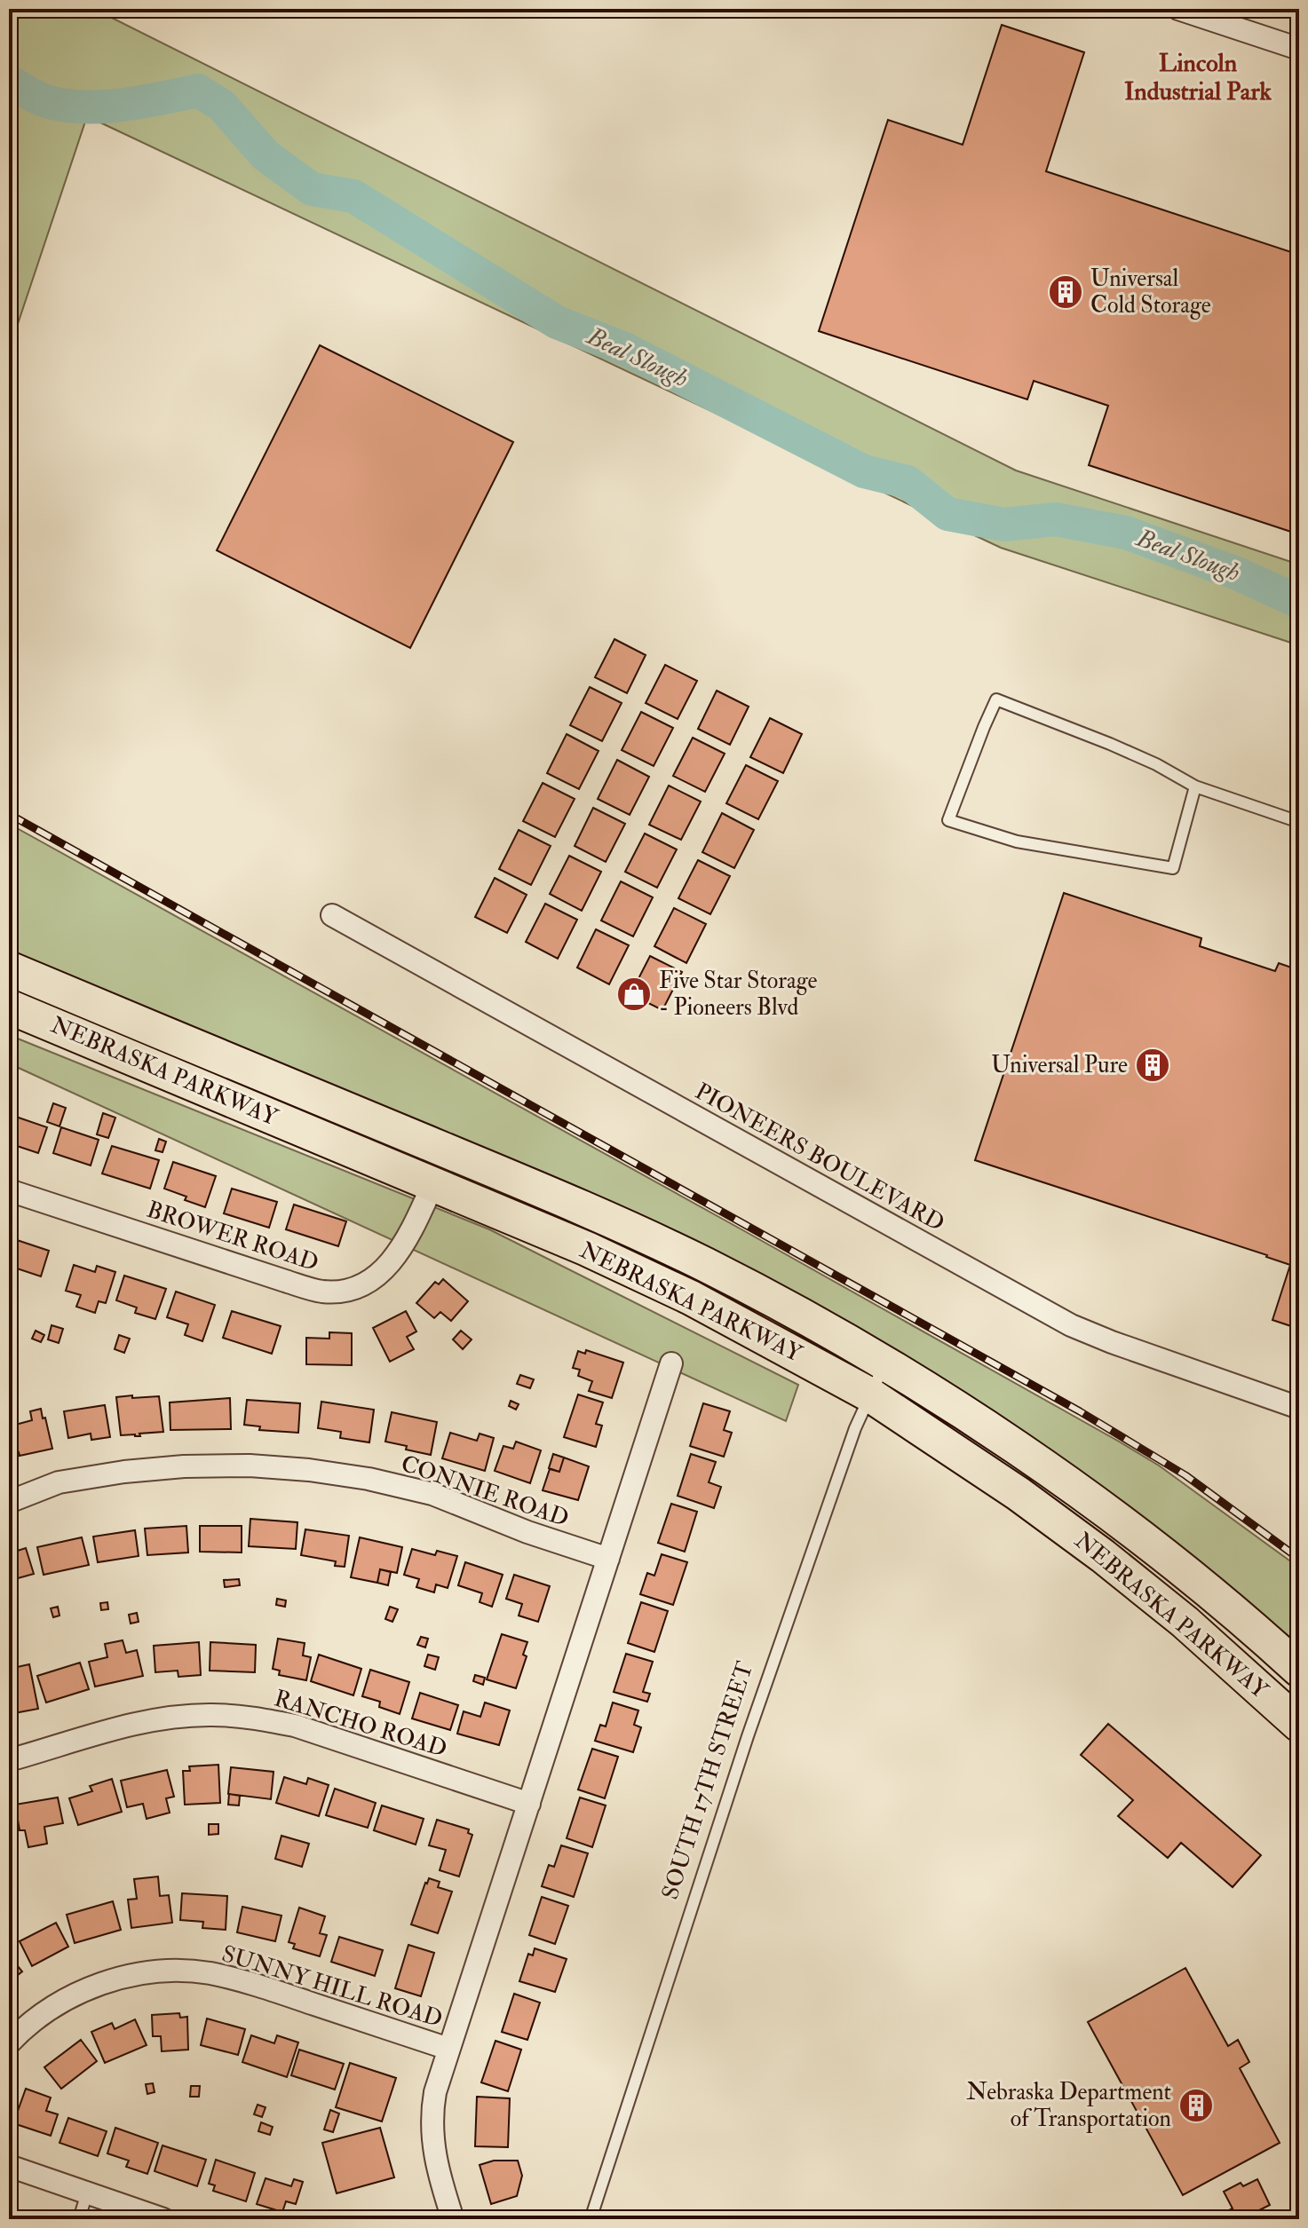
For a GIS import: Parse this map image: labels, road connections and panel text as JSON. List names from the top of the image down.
{
  "streets": {
    "main road": ["NEBRASKA PARKWAY"],
    "street": [
      "PIONEERS BOULEVARD",
      "BROWER ROAD",
      "CONNIE ROAD",
      "RANCHO ROAD",
      "SUNNY HILL ROAD"
    ],
    "lane": ["SOUTH 17TH STREET"]
  },
  "crossings": [
    ["NEBRASKA PARKWAY", "BROWER ROAD"],
    ["NEBRASKA PARKWAY", "SOUTH 17TH STREET"]
  ],
  "districts": ["Lincoln Industrial Park"],
  "water": ["Beal Slough"],
  "places": {
    "building": ["Universal Cold Storage", "Universal Pure", "Nebraska Department of Transportation"],
    "shop": ["Five Star Storage - Pioneers Blvd"]
  }
}
